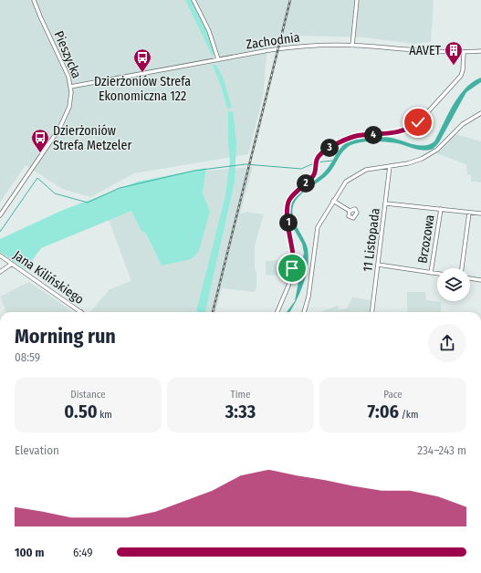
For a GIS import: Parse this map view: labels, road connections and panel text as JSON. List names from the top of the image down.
{
  "streets": {
    "street": [
      "Zachodnia",
      "Pieszycka",
      "Brzozowa",
      "11 Listopada",
      "Jana Kilińskiego"
    ]
  },
  "crossings": [
    ["Zachodnia", "Pieszycka"]
  ],
  "places": {
    "building": ["AAVET"],
    "bus stop": ["Dzierżoniów Strefa Ekonomiczna 122", "Dzierżoniów Strefa Metzeler"]
  },
  "page": {
    "pins": [
      "4",
      "3",
      "2",
      "1"
    ],
    "heading": ["Morning run", "08:59"],
    "stats": [
      ["Distance", "0.50 km"],
      ["Time", "3:33"],
      ["Pace", "7:06 /km"]
    ],
    "chart": ["Elevation", "234–243 m"],
    "list": [
      {
        "name": "100 m",
        "note": "6:49"
      }
    ]
  }
}
